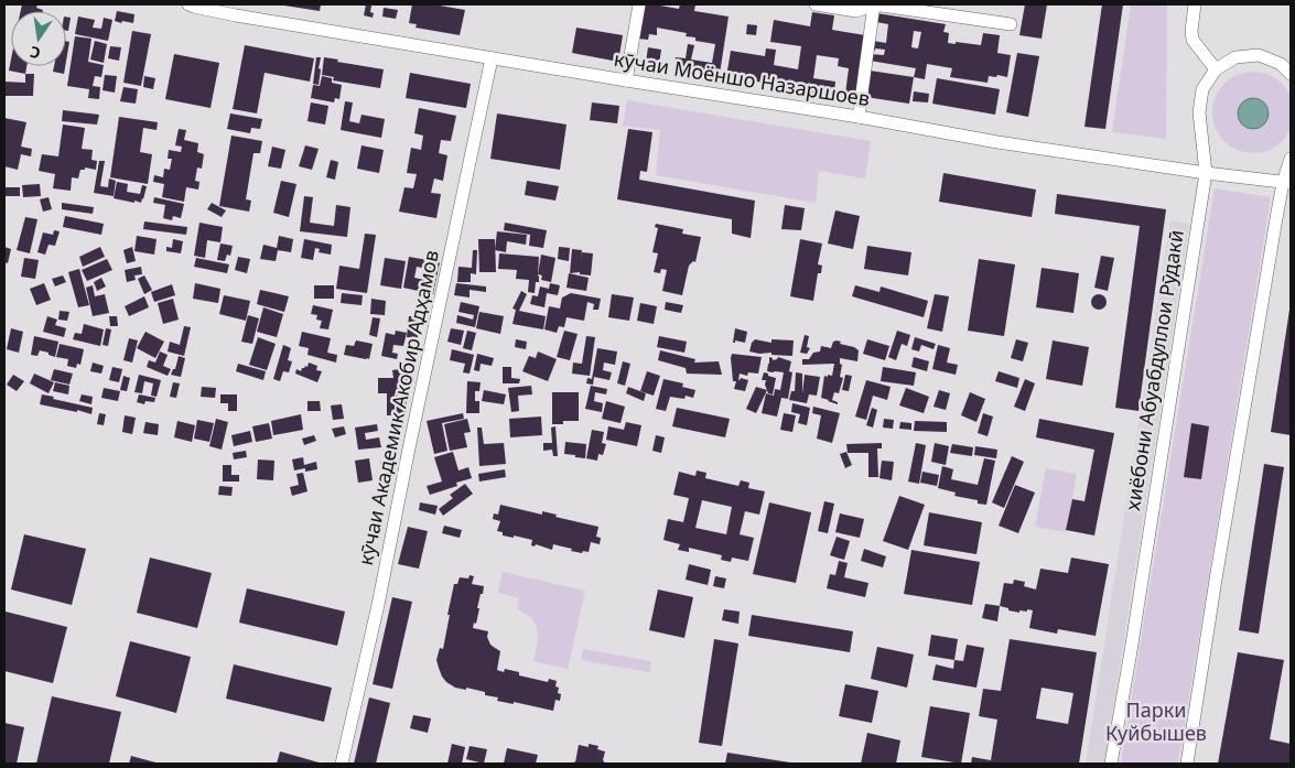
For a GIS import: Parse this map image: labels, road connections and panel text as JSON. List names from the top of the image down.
{
  "streets": {
    "street": ["кӯчаи Моёншо Назаршоев", "хиёбони Абуабдуллои Рӯдакӣ", "кӯчаи Академик Акобир Адҳамов"]
  },
  "crossings": [
    ["кӯчаи Моёншо Назаршоев", "хиёбони Абуабдуллои Рӯдакӣ"],
    ["кӯчаи Моёншо Назаршоев", "кӯчаи Академик Акобир Адҳамов"]
  ],
  "parks": ["Парки Куйбышев"],
  "north": "bottom"
}
